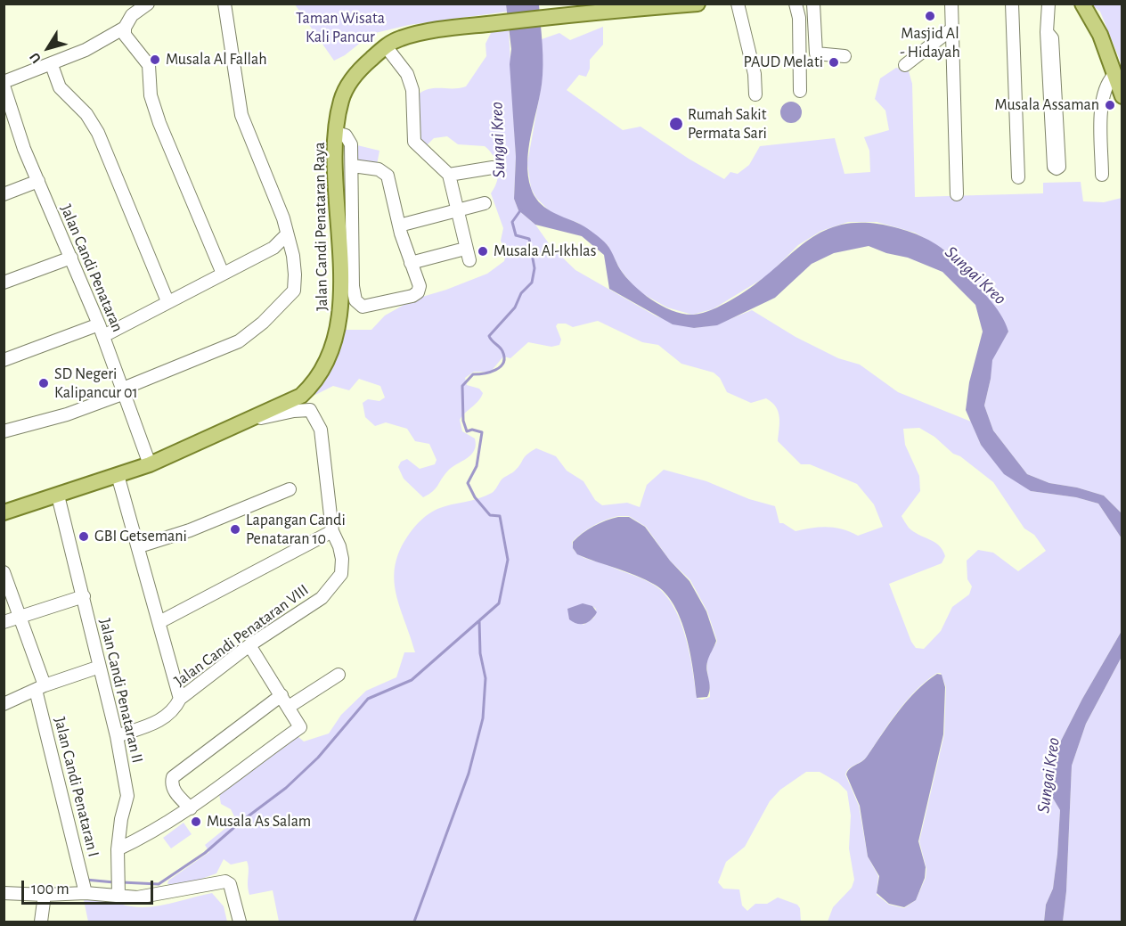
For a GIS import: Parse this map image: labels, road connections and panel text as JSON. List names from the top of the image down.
{
  "streets": {
    "main road": ["Jalan Candi Penataran Raya"],
    "street": [
      "Jalan Candi Penataran",
      "Jalan Candi Penataran VIII",
      "Jalan Candi Penataran II",
      "Jalan Candi Penataran I"
    ]
  },
  "crossings": [
    ["Jalan Candi Penataran Raya", "Jalan Candi Penataran"],
    ["Jalan Candi Penataran Raya", "Jalan Candi Penataran VIII"],
    ["Jalan Candi Penataran Raya", "Jalan Candi Penataran II"],
    ["Jalan Candi Penataran VIII", "Jalan Candi Penataran II"]
  ],
  "water": ["Sungai Kreo"],
  "parks": ["Taman Wisata Kali Pancur"],
  "places": [
    "Masjid Al - Hidayah",
    "Musala Al Fallah",
    "PAUD Melati",
    "Musala Assaman",
    "Rumah Sakit Permata Sari",
    "Musala Al-Ikhlas",
    "SD Negeri Kalipancur 01",
    "Lapangan Candi Penataran 10",
    "GBI Getsemani",
    "Musala As Salam"
  ],
  "scale_bar": "100 m",
  "north": "bottom left"
}
